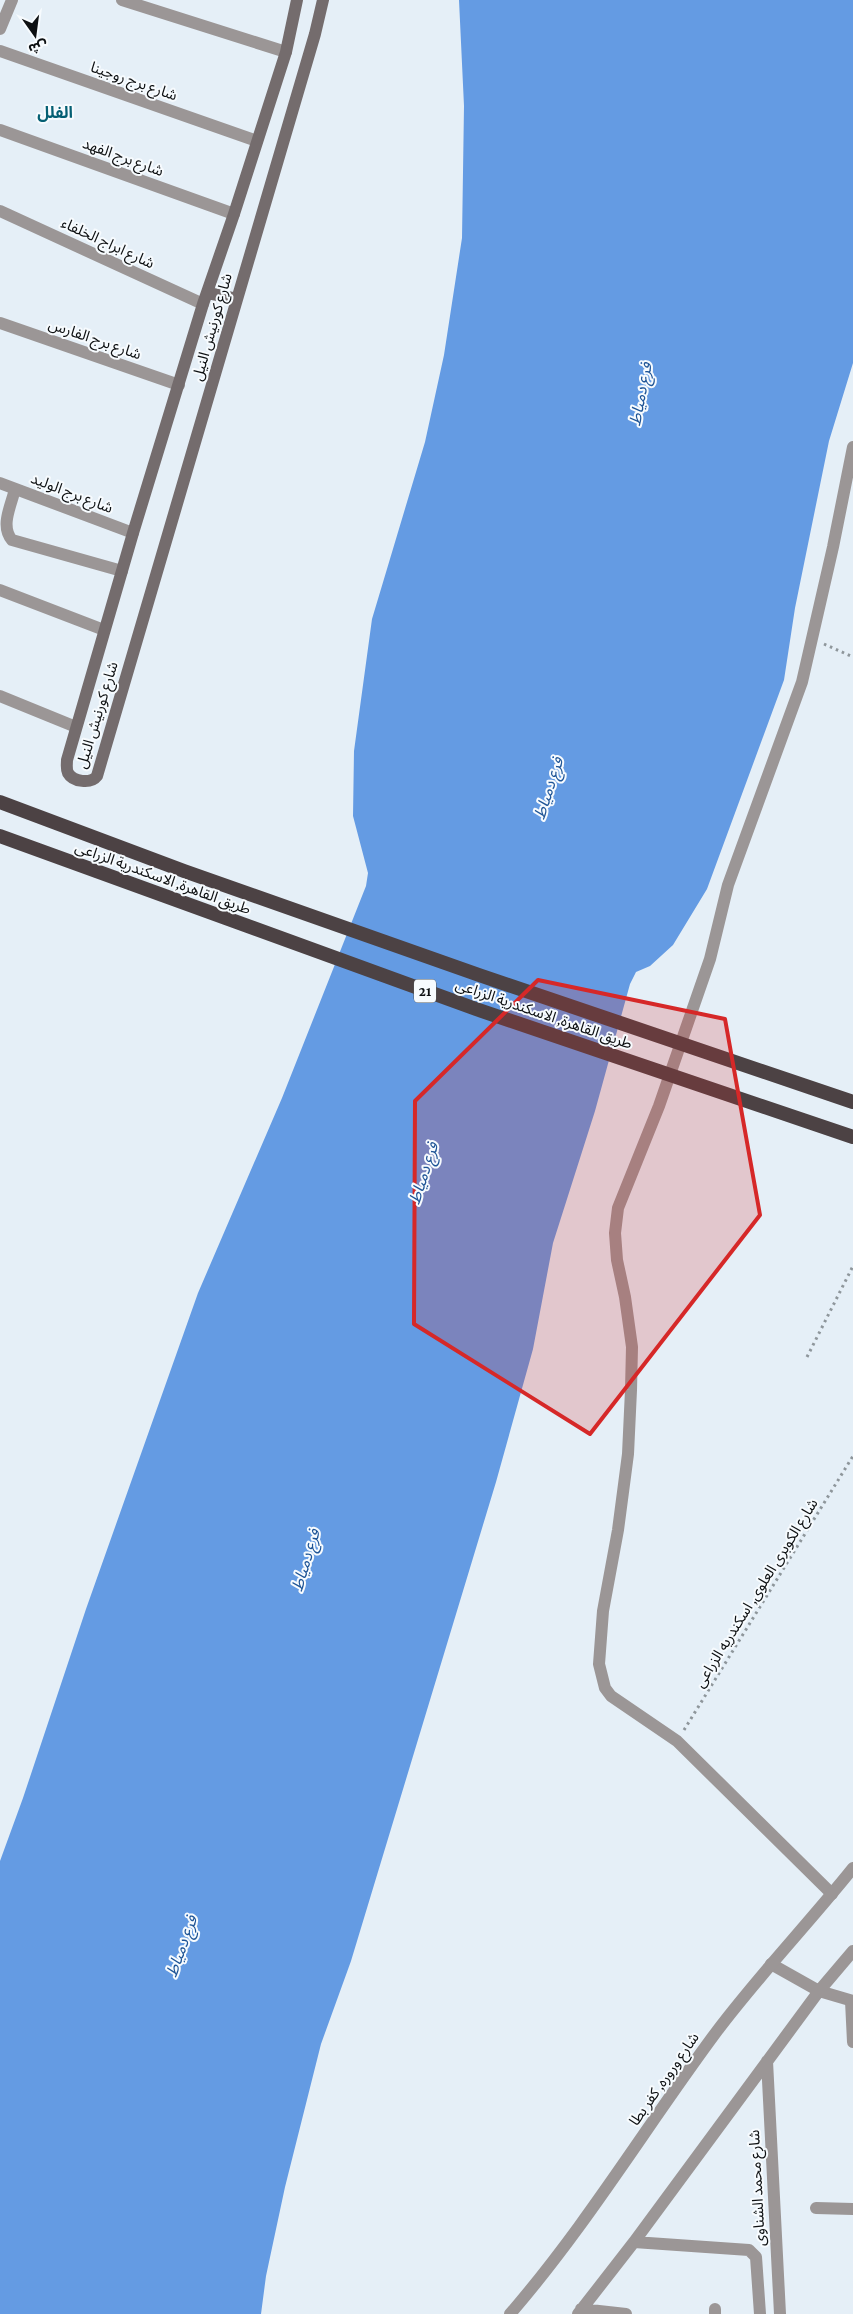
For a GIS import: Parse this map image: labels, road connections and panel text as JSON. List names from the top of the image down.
{
  "streets": {
    "highway": ["طريق القاهرة, الاسكندرية الزراعى", "21"],
    "main road": ["شارع كورنيش النيل"],
    "street": [
      "شارع برج روجينا",
      "شارع برج الفهد",
      "شارع ابراج الخلفاء",
      "شارع برج الفارس",
      "شارع برج الوليد",
      "شارع وروره, كفر بطا",
      "شارع محمد الشناوى"
    ],
    "path": ["شارع الكوبرى العلوى, اسكندريه الزراعى"]
  },
  "crossings": [
    ["شارع برج روجينا", "شارع كورنيش النيل"],
    ["شارع برج الفهد", "شارع كورنيش النيل"],
    ["شارع ابراج الخلفاء", "شارع كورنيش النيل"],
    ["شارع كورنيش النيل", "شارع برج الفارس"],
    ["شارع كورنيش النيل", "شارع برج الوليد"]
  ],
  "districts": ["الفلل"],
  "water": ["فرع دمياط"],
  "north": "bottom"
}
